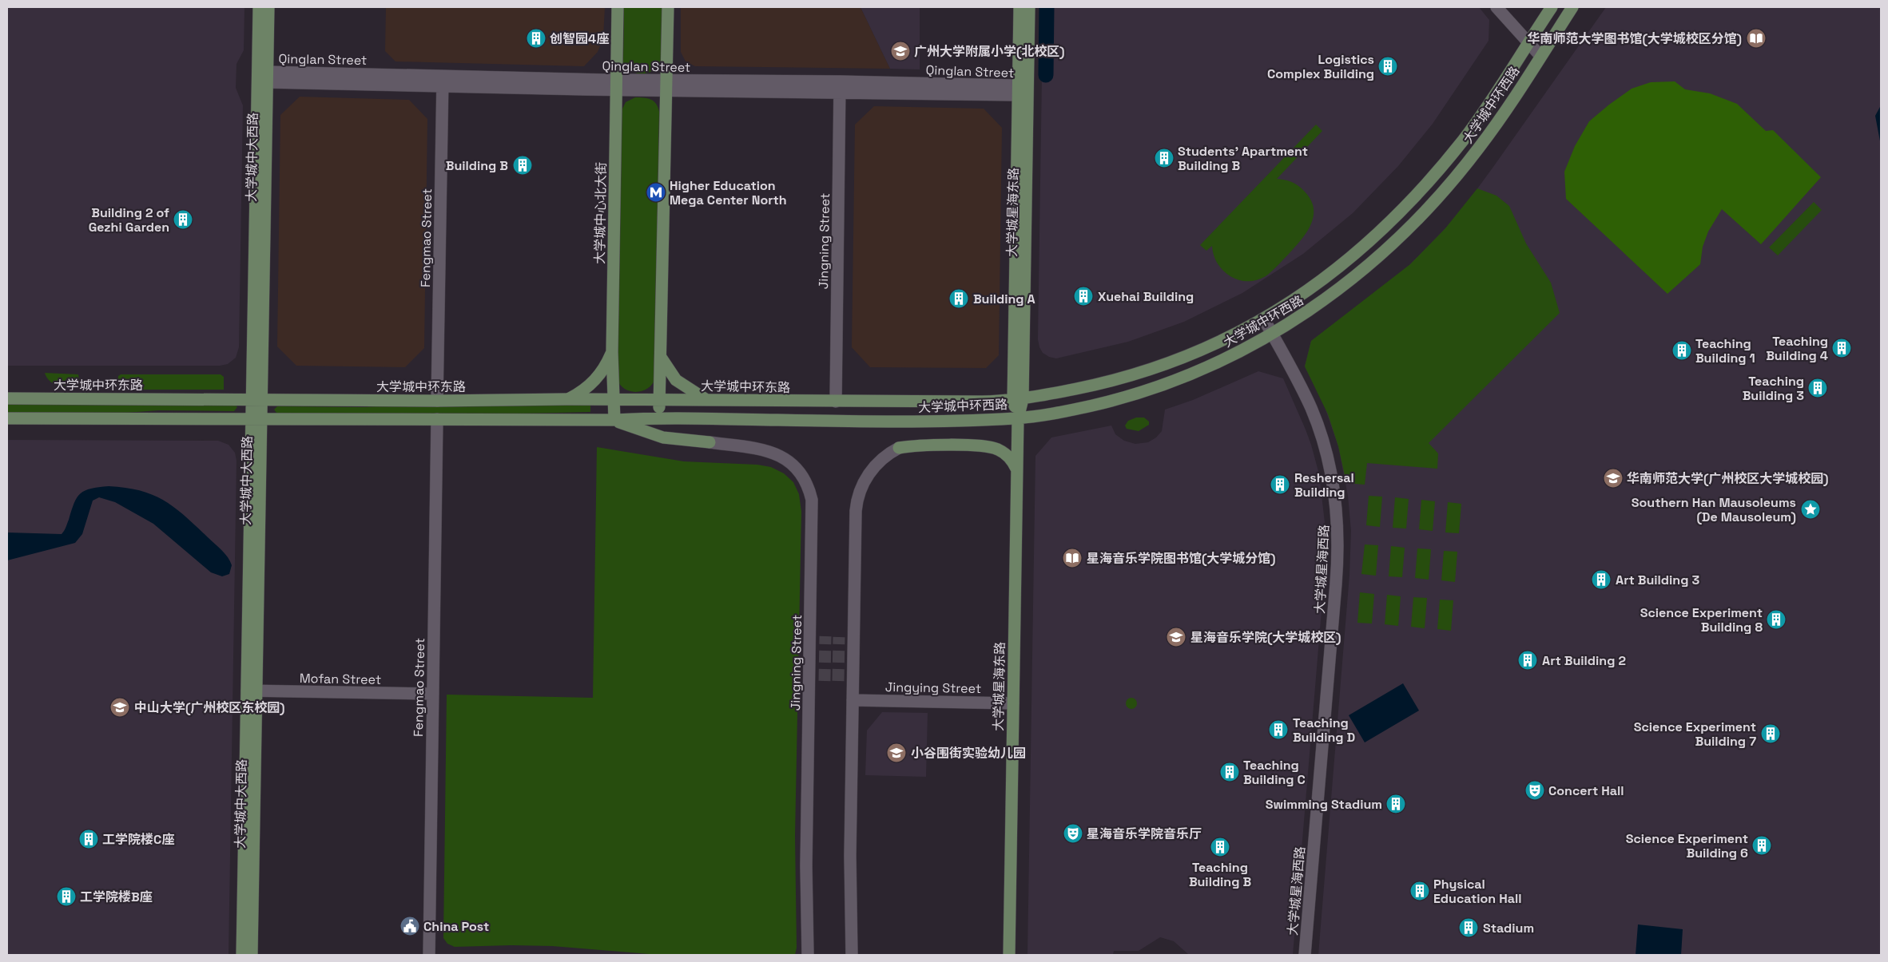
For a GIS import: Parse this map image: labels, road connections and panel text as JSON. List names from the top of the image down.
{
  "streets": {
    "main road": [
      "大学城中环西路",
      "大学城中大西路",
      "大学城星海东路",
      "大学城中心北大街",
      "大学城中环东路"
    ],
    "street": [
      "Qinglan Street",
      "Fengmao Street",
      "Jingning Street",
      "大学城星海西路",
      "Mofan Street",
      "Jingying Street"
    ]
  },
  "crossings": [
    ["Qinglan Street", "大学城中大西路"],
    ["Qinglan Street", "大学城星海东路"],
    ["Qinglan Street", "大学城中心北大街"],
    ["Qinglan Street", "Fengmao Street"],
    ["Qinglan Street", "Jingning Street"],
    ["大学城中环西路", "大学城星海东路"],
    ["大学城中环西路", "Jingning Street"],
    ["大学城中环西路", "大学城中环东路"],
    ["大学城中环西路", "大学城星海西路"],
    ["大学城中大西路", "大学城中环东路"],
    ["大学城中大西路", "Mofan Street"],
    ["大学城星海东路", "Jingying Street"],
    ["大学城中心北大街", "大学城中环东路"],
    ["Fengmao Street", "大学城中环东路"],
    ["Fengmao Street", "Mofan Street"],
    ["Jingning Street", "大学城中环东路"]
  ],
  "places": {
    "building": [
      "创智园4座",
      "Logistics Complex Building",
      "Students' Apartment Building B",
      "Building B",
      "Building 2 of Gezhi Garden",
      "Xuehai Building",
      "Building A",
      "Teaching Building 4",
      "Teaching Building 1",
      "Teaching Building 3",
      "Reshersal Building",
      "Art Building 3",
      "Science Experiment Building 8",
      "Art Building 2",
      "Teaching Building D",
      "Science Experiment Building 7",
      "Teaching Building C",
      "Swimming Stadium",
      "工学院楼C座",
      "Science Experiment Building 6",
      "Teaching Building B",
      "Physical Education Hall",
      "工学院楼B座",
      "Stadium"
    ],
    "library": ["华南师范大学图书馆(大学城校区分馆)", "星海音乐学院图书馆(大学城分馆)"],
    "school or university": [
      "广州大学附属小学(北校区)",
      "华南师范大学(广州校区大学城校园)",
      "星海音乐学院(大学城校区)",
      "中山大学(广州校区东校园)",
      "小谷围街实验幼儿园"
    ],
    "metro station": ["Higher Education Mega Center North"],
    "place": ["Southern Han Mausoleums (De Mausoleum)"],
    "theatre": ["Concert Hall", "星海音乐学院音乐厅"],
    "public building": ["China Post"]
  }
}
